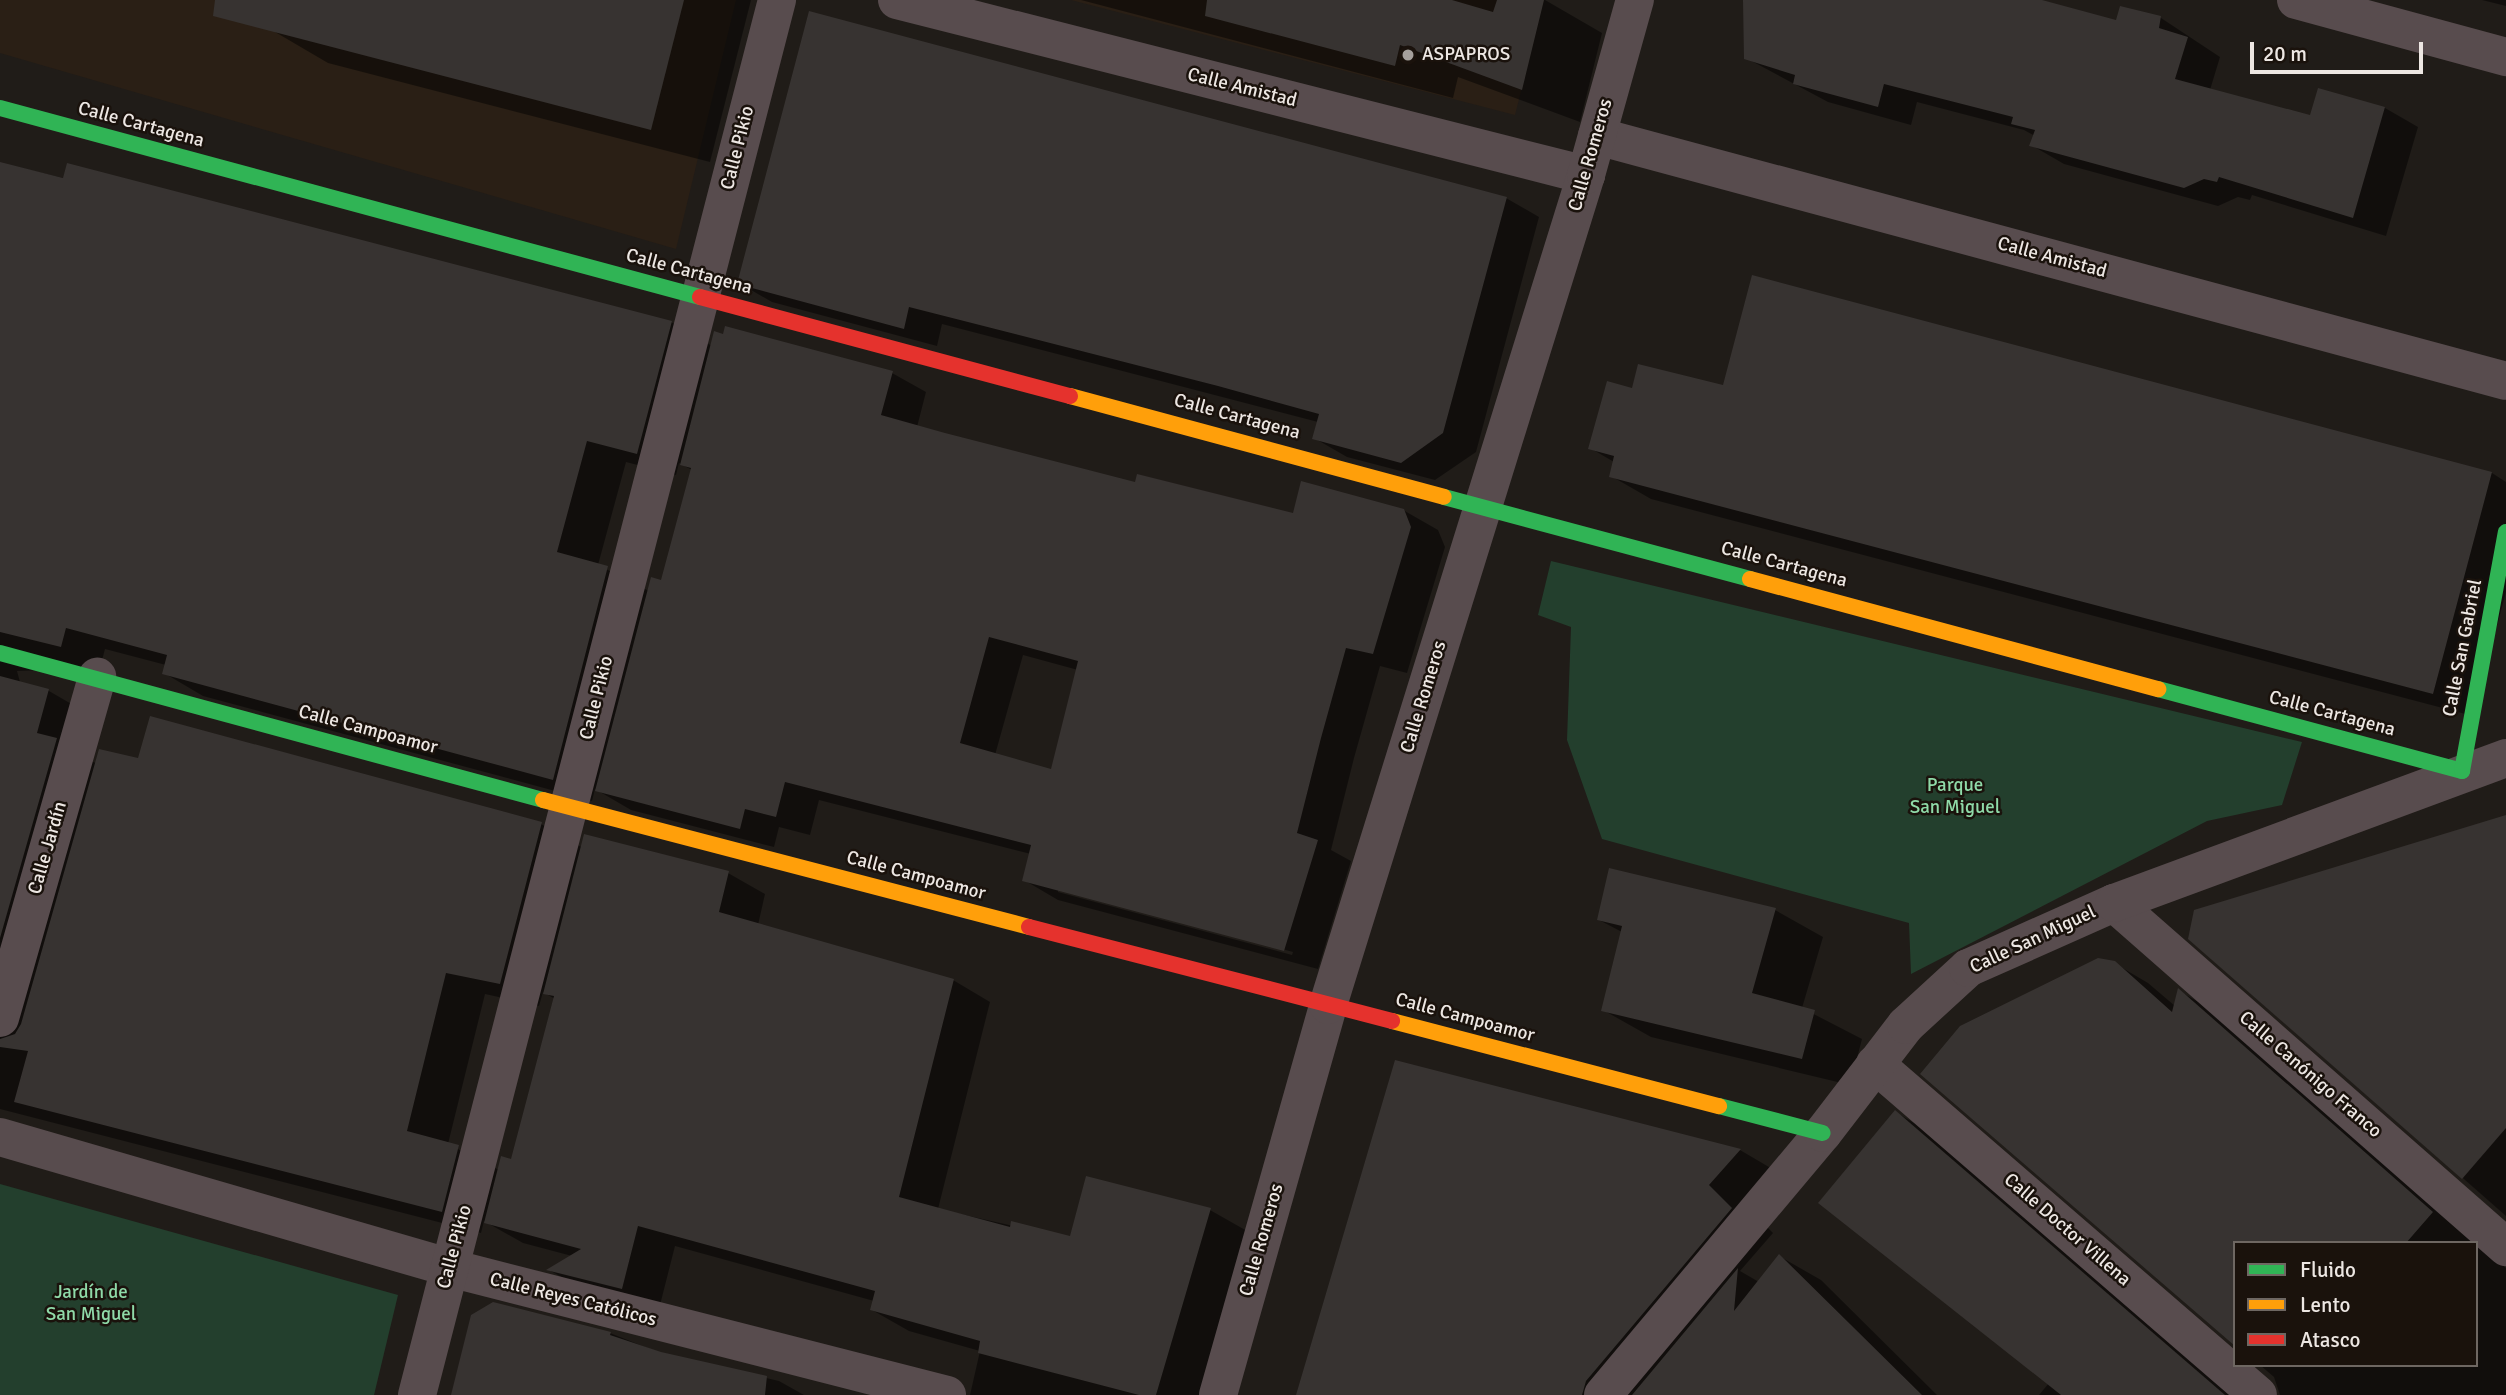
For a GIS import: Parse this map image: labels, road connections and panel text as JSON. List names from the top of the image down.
{
  "streets": {
    "street": [
      "Calle Amistad",
      "Calle Cartagena",
      "Calle Pikio",
      "Calle Romeros",
      "Calle San Gabriel",
      "Calle Campoamor",
      "Calle Jardín",
      "Calle San Miguel",
      "Calle Canónigo Franco",
      "Calle Doctor Villena",
      "Calle Reyes Católicos"
    ]
  },
  "crossings": [
    ["Calle Amistad", "Calle Romeros"],
    ["Calle Cartagena", "Calle Pikio"],
    ["Calle Cartagena", "Calle Romeros"],
    ["Calle Cartagena", "Calle San Gabriel"],
    ["Calle Cartagena", "Calle San Miguel"],
    ["Calle Pikio", "Calle Campoamor"],
    ["Calle Pikio", "Calle Reyes Católicos"],
    ["Calle Romeros", "Calle Campoamor"],
    ["Calle San Gabriel", "Calle San Miguel"],
    ["Calle Campoamor", "Calle Jardín"],
    ["Calle Campoamor", "Calle San Miguel"],
    ["Calle San Miguel", "Calle Canónigo Franco"],
    ["Calle San Miguel", "Calle Doctor Villena"]
  ],
  "parks": ["Parque San Miguel", "Jardín de San Miguel"],
  "places": ["ASPAPROS"],
  "legend": ["Fluido", "Lento", "Atasco"],
  "scale_bar": "20 m"
}
